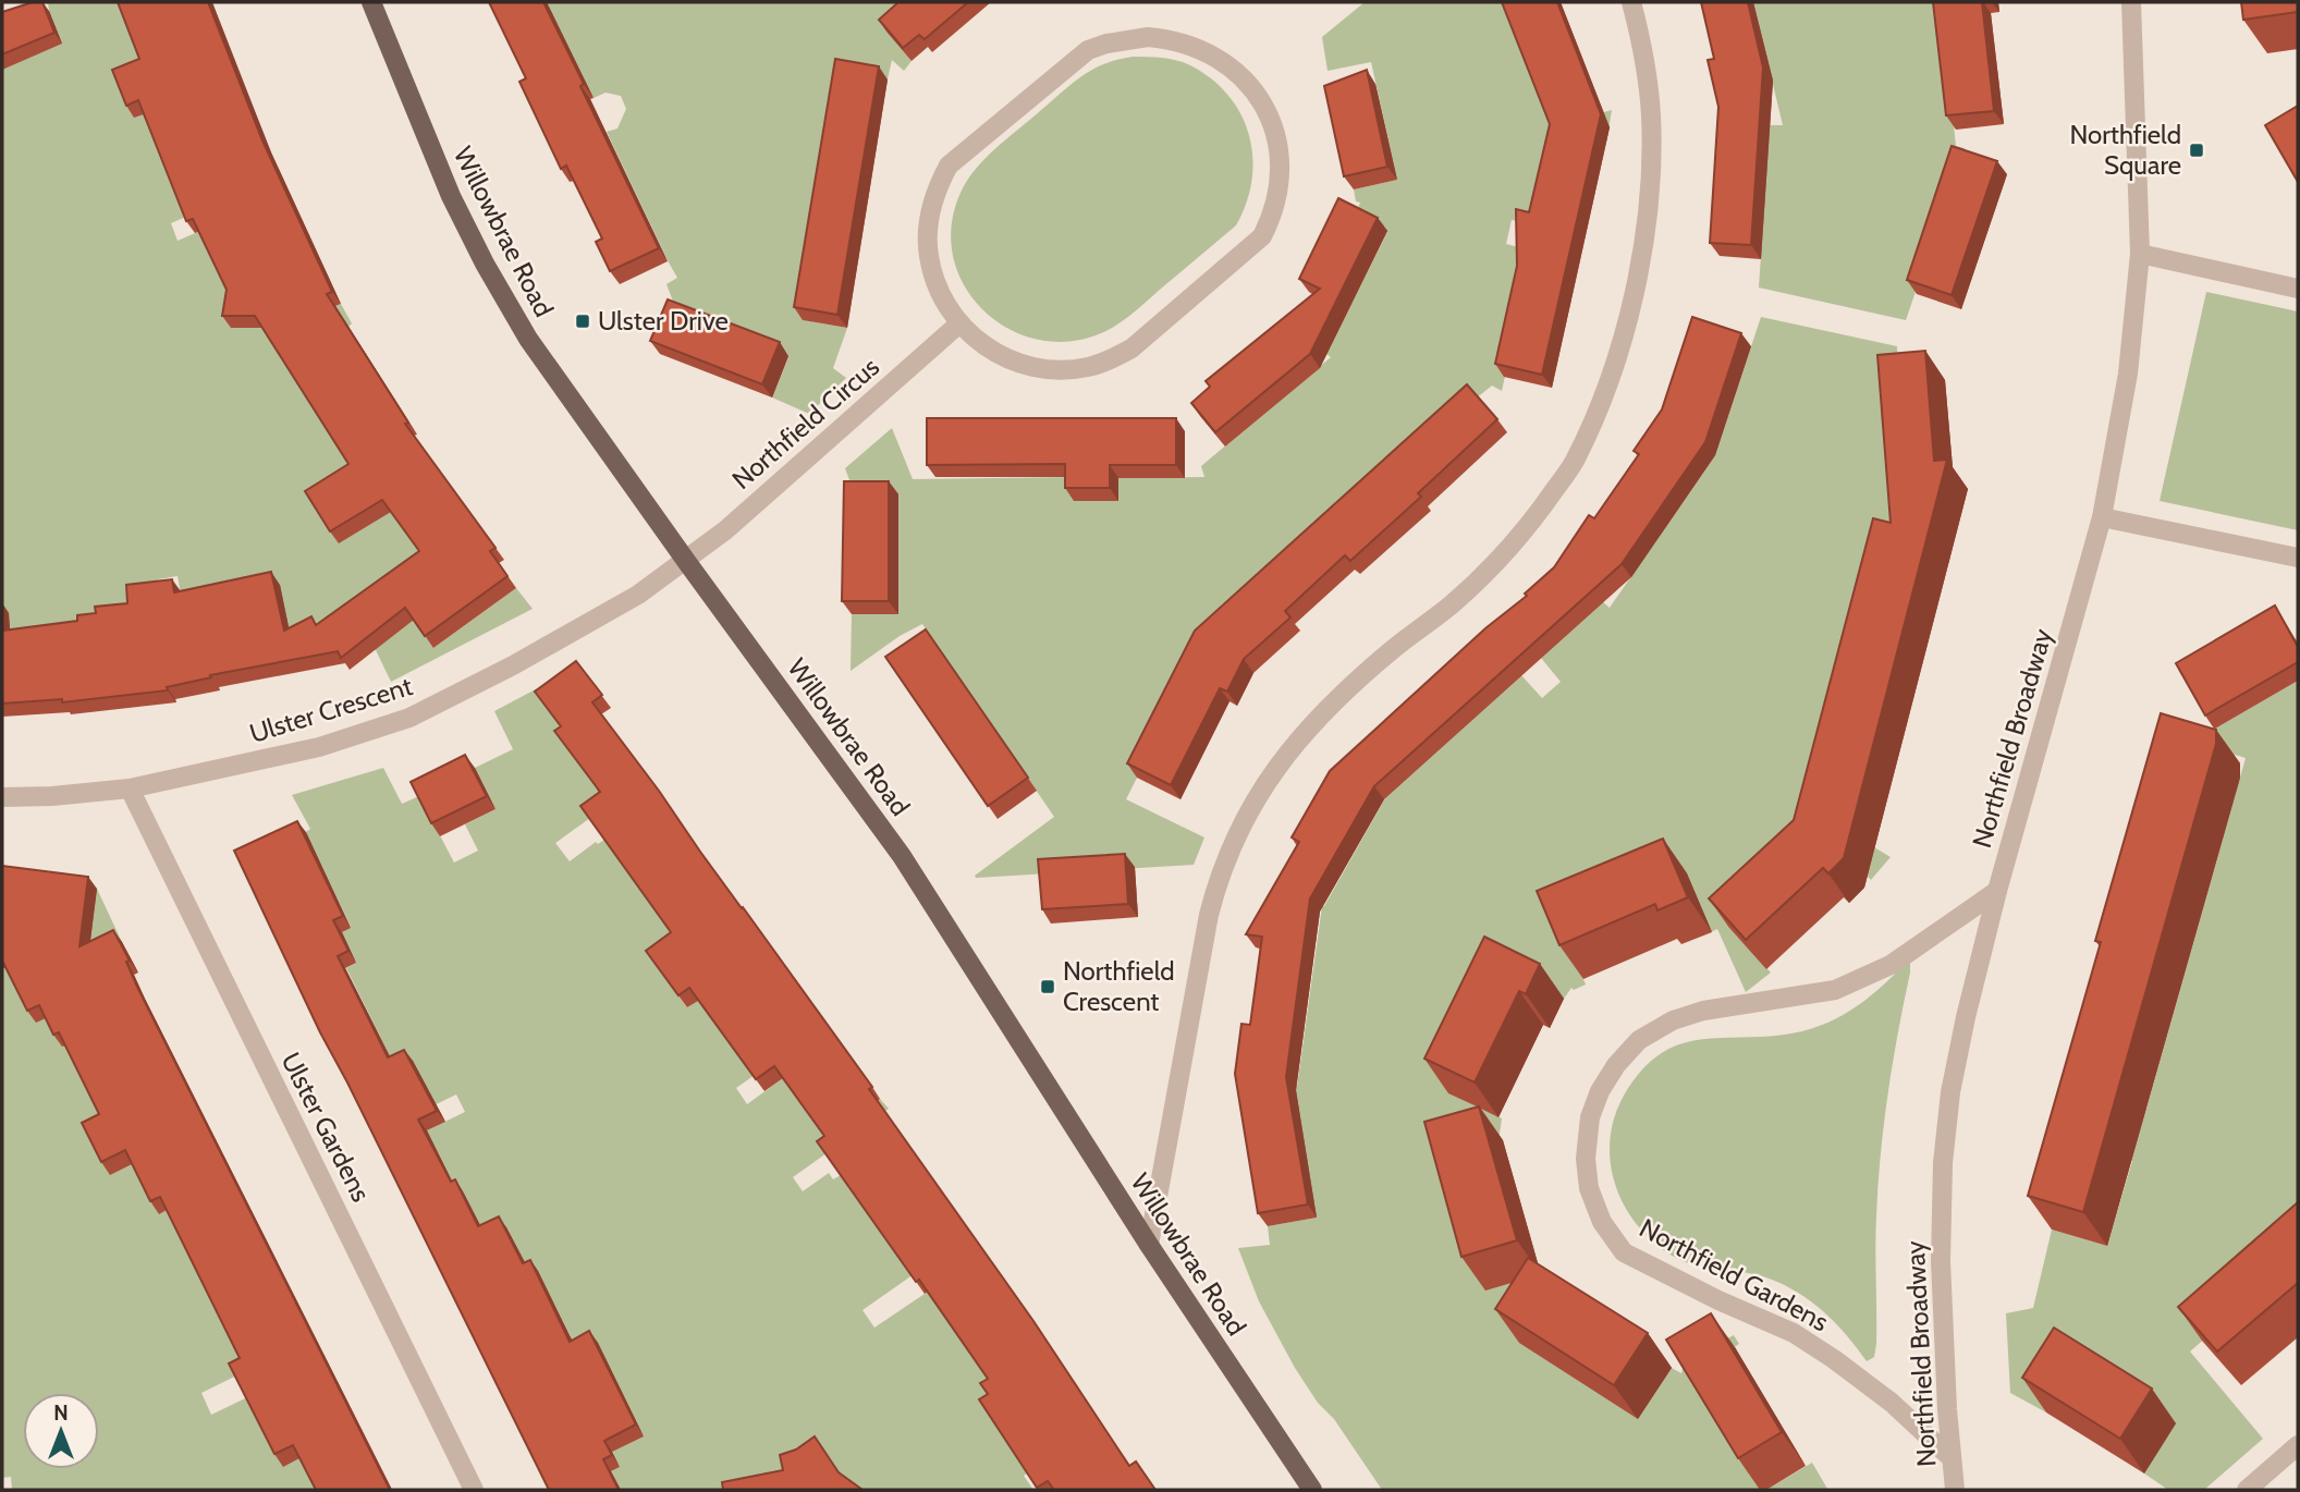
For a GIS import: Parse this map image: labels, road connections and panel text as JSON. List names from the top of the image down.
{
  "streets": {
    "main road": ["Willowbrae Road"],
    "street": [
      "Northfield Circus",
      "Ulster Crescent",
      "Northfield Broadway",
      "Ulster Gardens",
      "Northfield Gardens"
    ]
  },
  "crossings": [
    ["Willowbrae Road", "Northfield Circus"],
    ["Willowbrae Road", "Ulster Crescent"],
    ["Northfield Circus", "Ulster Crescent"],
    ["Ulster Crescent", "Ulster Gardens"],
    ["Northfield Broadway", "Northfield Gardens"]
  ],
  "places": {
    "transit": ["Northfield Square", "Ulster Drive", "Northfield Crescent"]
  },
  "north": "top"
}
